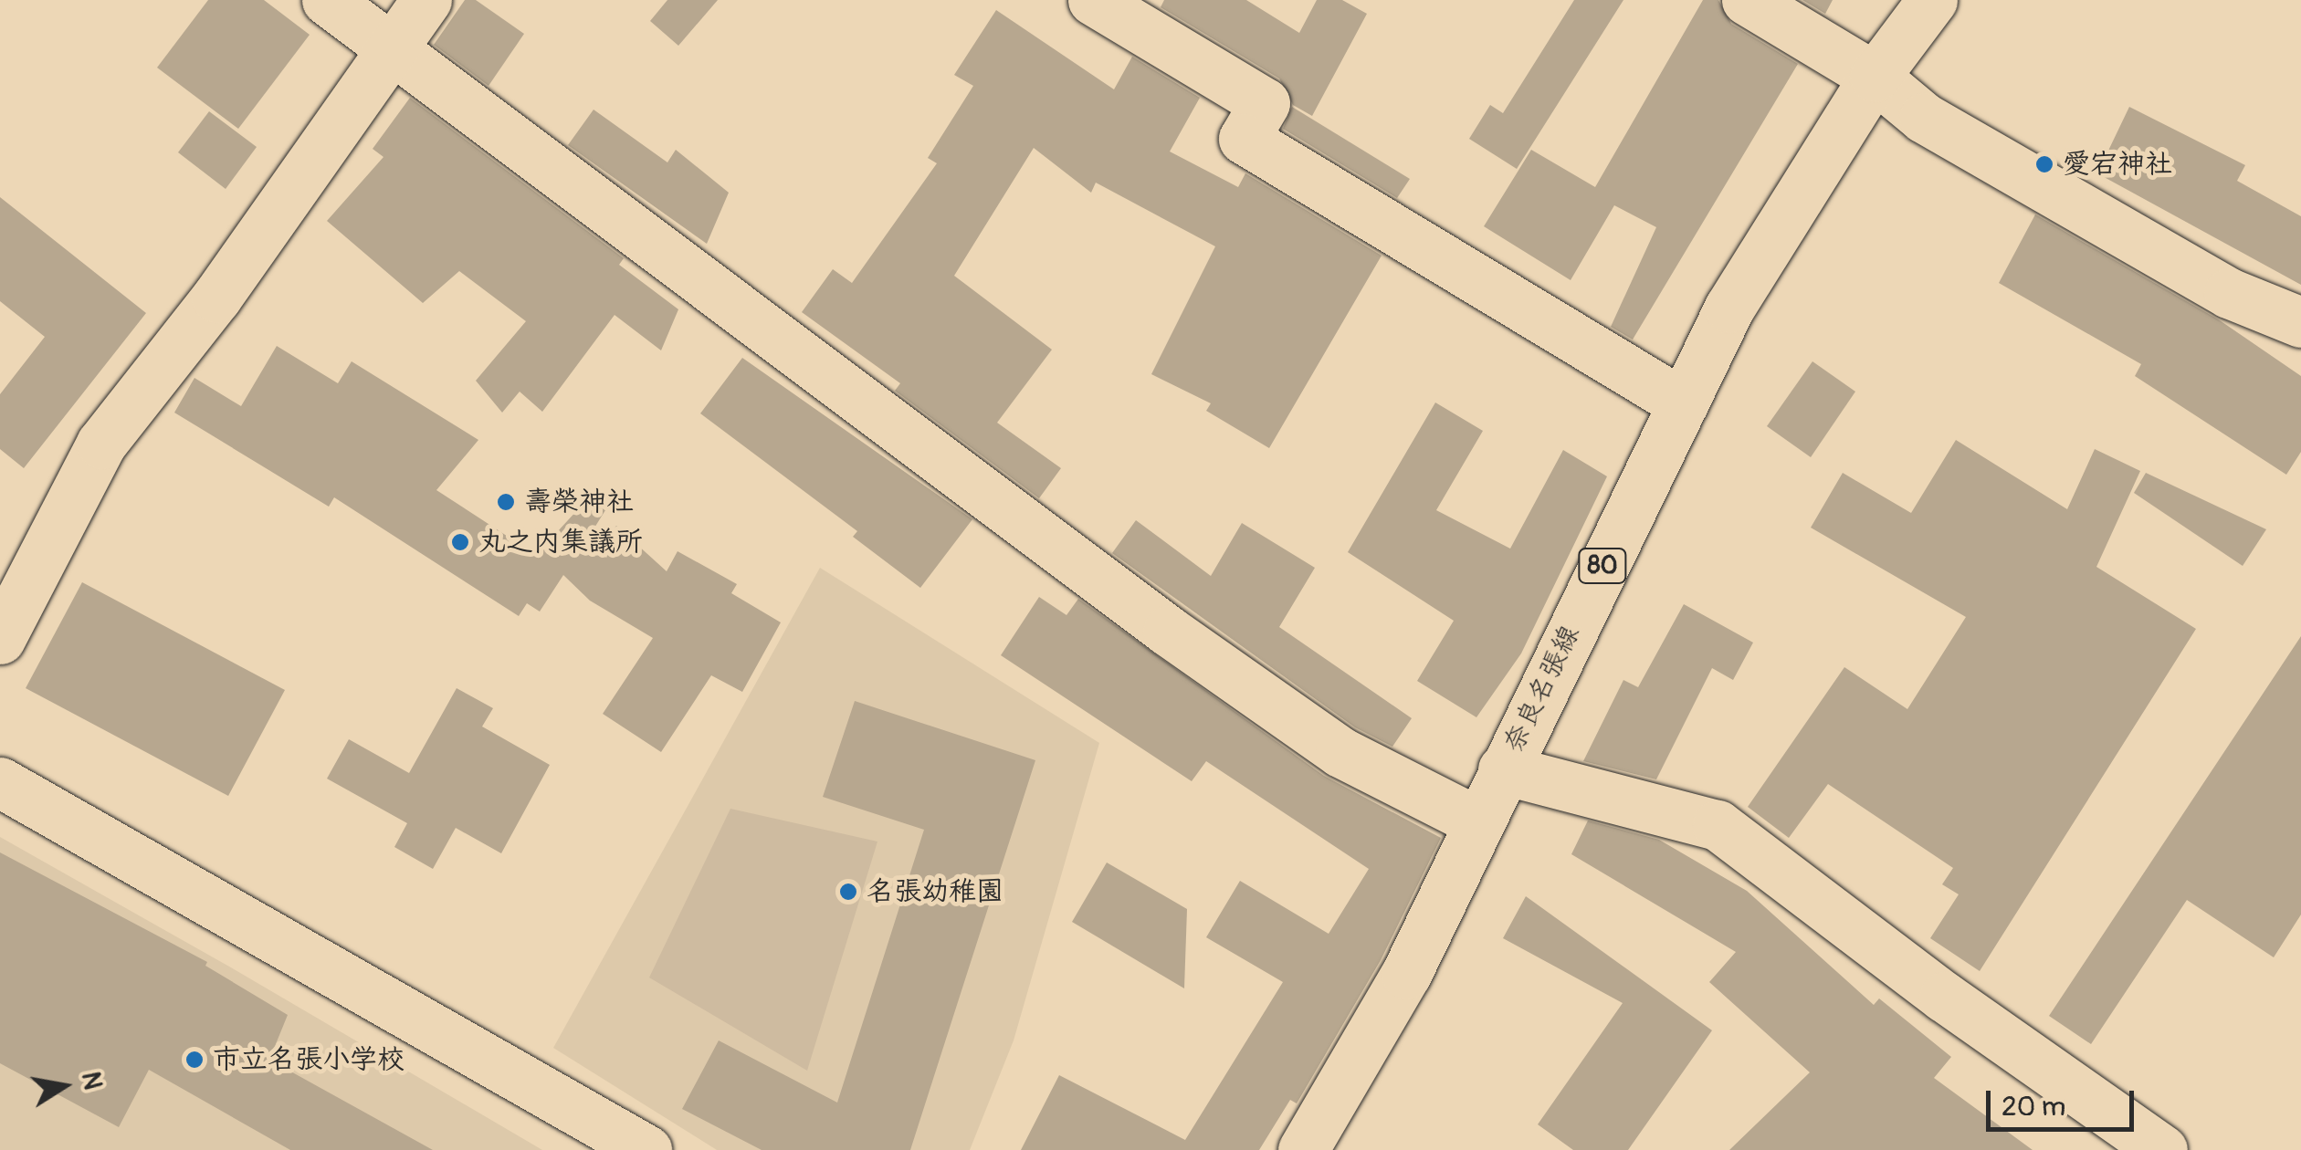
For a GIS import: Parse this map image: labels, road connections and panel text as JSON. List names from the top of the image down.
{
  "streets": {
    "street": ["80", "奈良名張線"]
  },
  "places": [
    "愛宕神社",
    "壽榮神社",
    "丸之内集議所",
    "名張幼稚園",
    "市立名張小学校"
  ],
  "scale_bar": "20 m",
  "north": "right"
}
